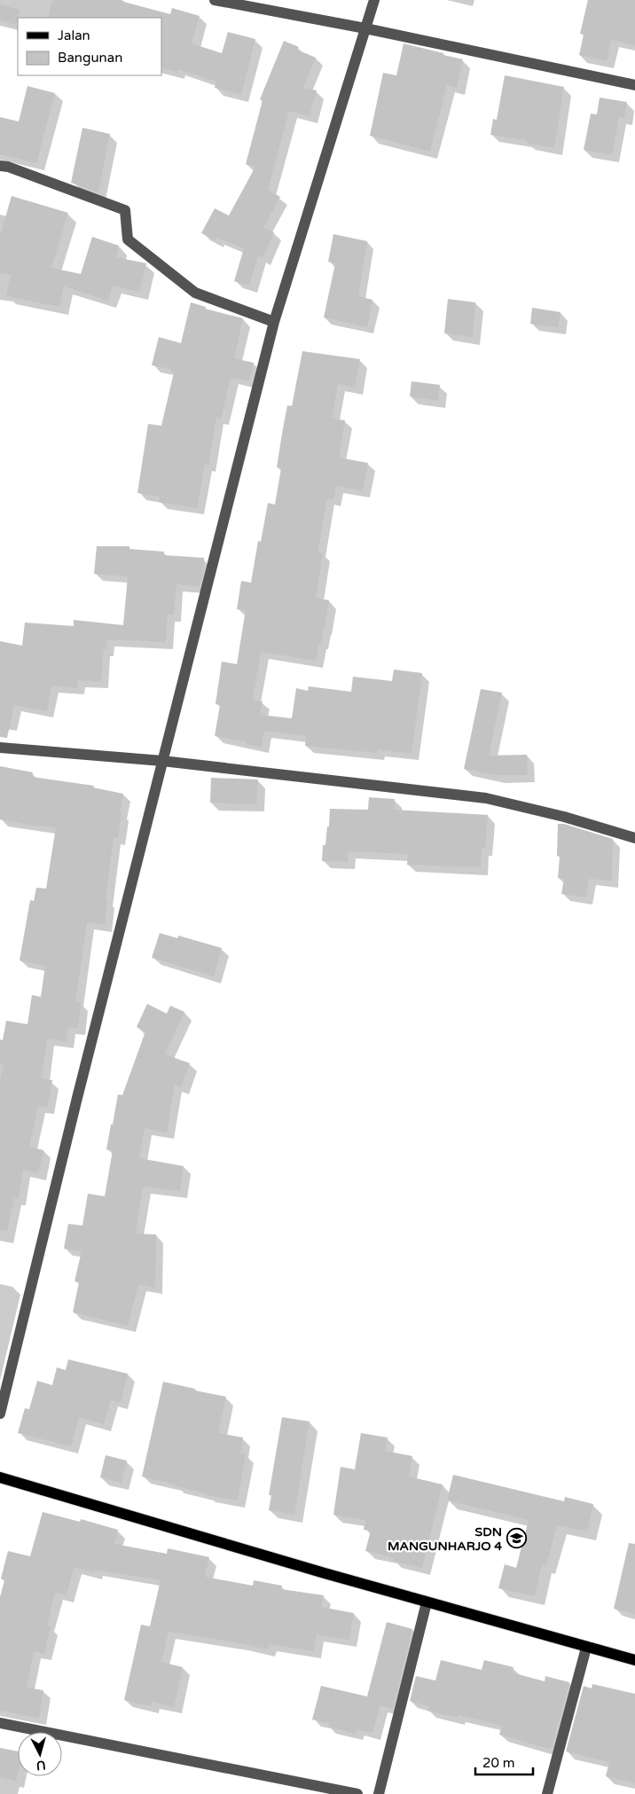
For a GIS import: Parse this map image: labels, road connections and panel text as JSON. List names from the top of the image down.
{
  "places": {
    "school or university": ["SDN MANGUNHARJO 4"]
  },
  "legend": ["Jalan", "Bangunan"],
  "scale_bar": "20 m",
  "north": "bottom"
}
